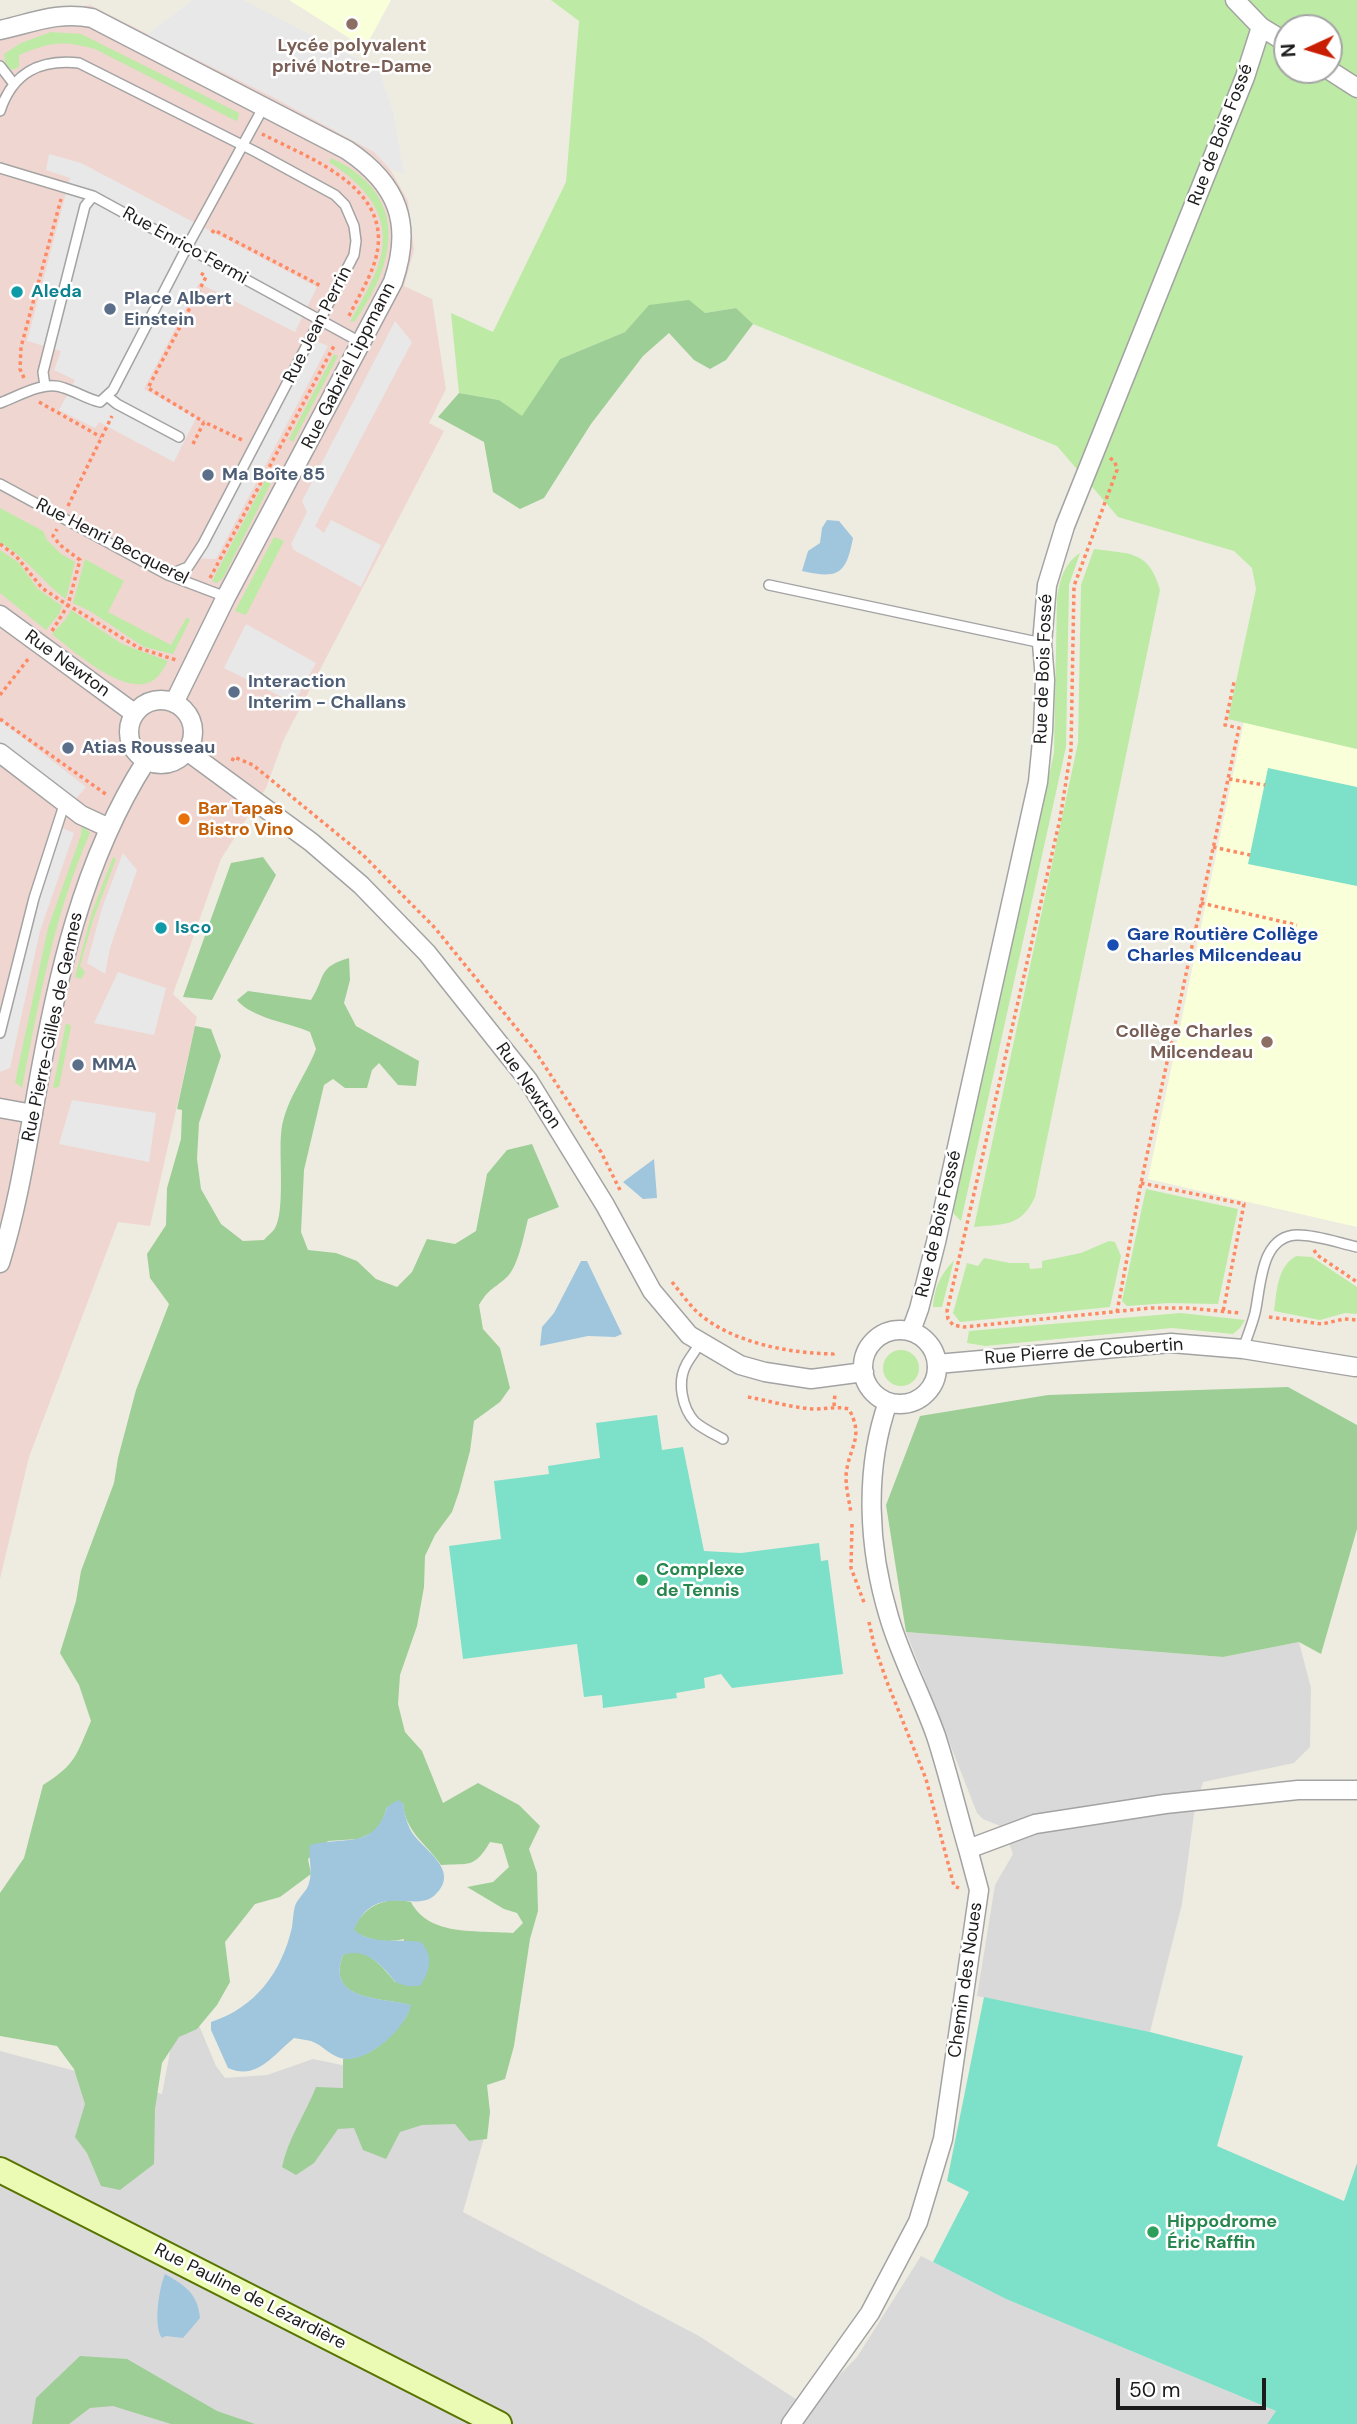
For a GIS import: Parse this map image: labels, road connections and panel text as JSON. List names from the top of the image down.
{
  "streets": {
    "main road": ["Rue Pauline de Lézardière"],
    "street": [
      "Rue de Bois Fossé",
      "Rue Gabriel Lippmann",
      "Rue Newton",
      "Rue Pierre-Gilles de Gennes",
      "Rue Pierre de Coubertin",
      "Chemin des Noues"
    ],
    "lane": ["Rue Enrico Fermi", "Rue Jean Perrin", "Rue Henri Becquerel"]
  },
  "crossings": [
    ["Rue de Bois Fossé", "Rue Newton"],
    ["Rue de Bois Fossé", "Rue Pierre de Coubertin"],
    ["Rue Enrico Fermi", "Rue Jean Perrin"],
    ["Rue Enrico Fermi", "Rue Gabriel Lippmann"],
    ["Rue Jean Perrin", "Rue Henri Becquerel"],
    ["Rue Gabriel Lippmann", "Rue Henri Becquerel"],
    ["Rue Gabriel Lippmann", "Rue Newton"],
    ["Rue Gabriel Lippmann", "Rue Pierre-Gilles de Gennes"],
    ["Rue Newton", "Rue Pierre-Gilles de Gennes"],
    ["Rue Newton", "Rue Pierre de Coubertin"]
  ],
  "places": [
    "Lycée polyvalent privé Notre-Dame",
    "Aleda",
    "Place Albert Einstein",
    "Ma Boîte 85",
    "Interaction Interim - Challans",
    "Atias Rousseau",
    "Bar Tapas Bistro Vino",
    "Isco",
    "Gare Routière Collège Charles Milcendeau",
    "Collège Charles Milcendeau",
    "MMA",
    "Complexe de Tennis",
    "Hippodrome Éric Raffin"
  ],
  "scale_bar": "50 m",
  "north": "left"
}
